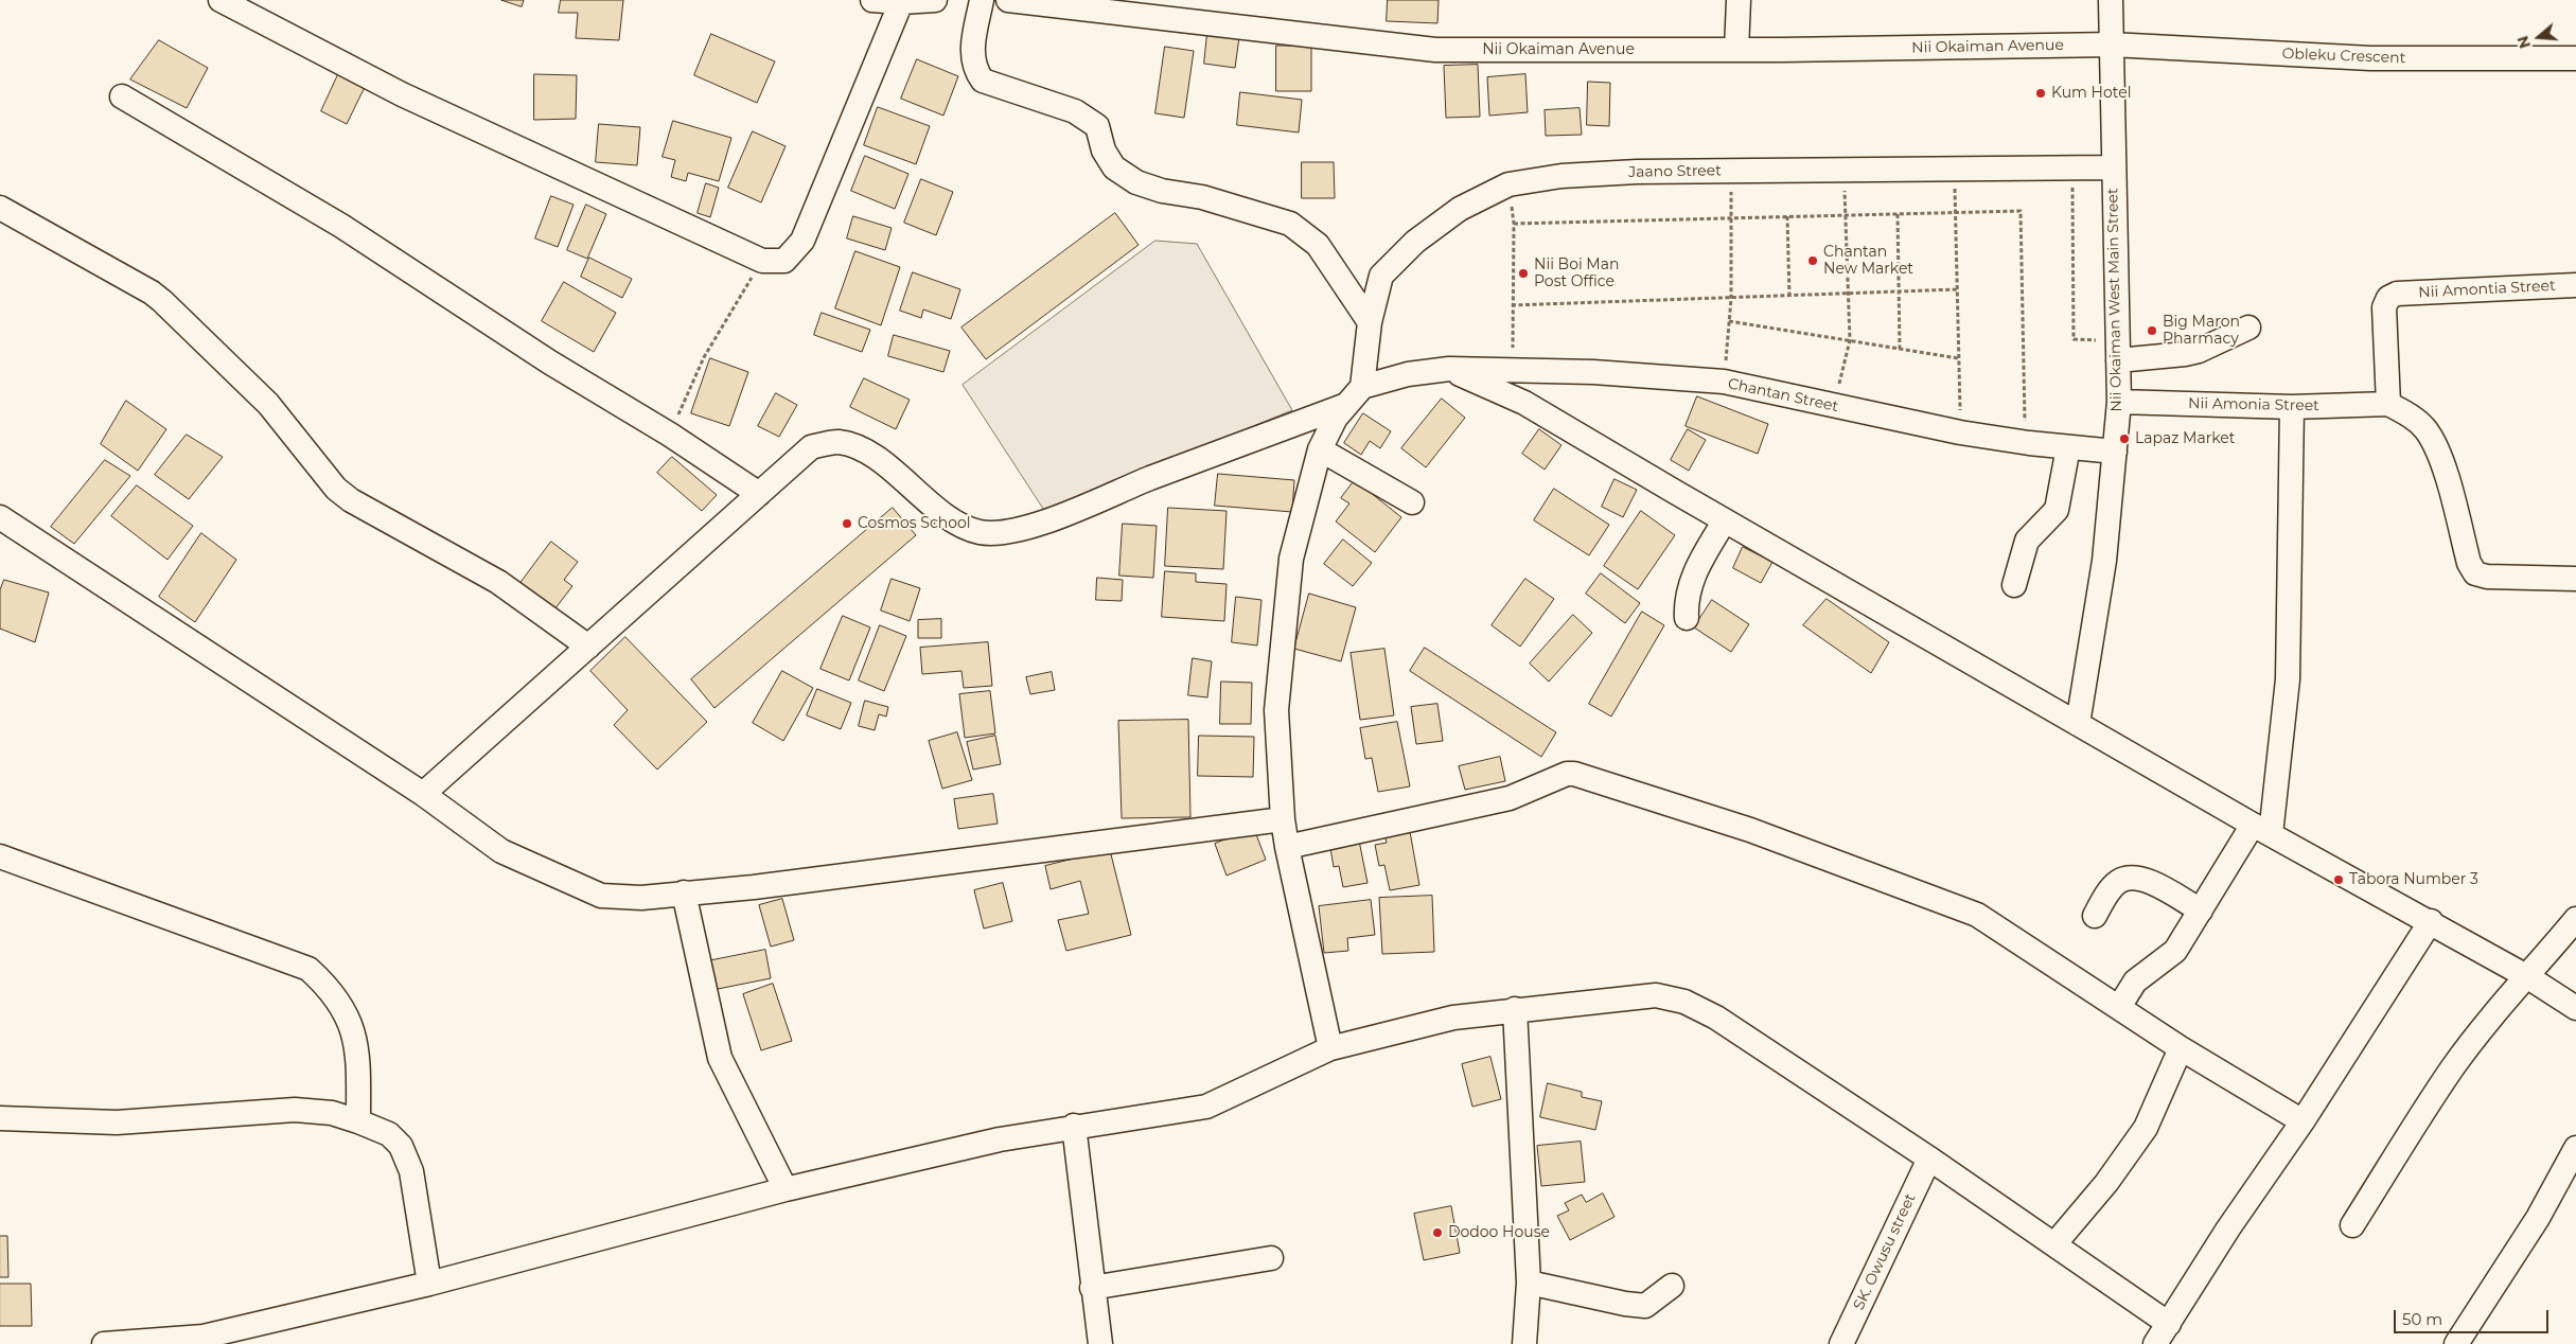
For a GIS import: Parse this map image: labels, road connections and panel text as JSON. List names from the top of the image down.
{
  "streets": {
    "street": [
      "Nii Okaiman Avenue",
      "Obleku Crescent",
      "Jaano Street",
      "Nii Amontia Street",
      "Nii Okaiman West Main Street",
      "Chantan Street",
      "Nii Amonia Street",
      "SK. Owusu street"
    ]
  },
  "crossings": [
    ["Nii Okaiman Avenue", "Obleku Crescent"],
    ["Nii Okaiman Avenue", "Nii Okaiman West Main Street"],
    ["Obleku Crescent", "Nii Okaiman West Main Street"],
    ["Jaano Street", "Nii Okaiman West Main Street"],
    ["Jaano Street", "Chantan Street"],
    ["Nii Amontia Street", "Nii Amonia Street"],
    ["Nii Okaiman West Main Street", "Chantan Street"],
    ["Nii Okaiman West Main Street", "Nii Amonia Street"]
  ],
  "places": [
    "Kum Hotel",
    "Chantan New Market",
    "Nii Boi Man Post Office",
    "Big Maron Pharmacy",
    "Lapaz Market",
    "Cosmos School",
    "Tabora Number 3",
    "Dodoo House"
  ],
  "scale_bar": "50 m",
  "north": "left"
}
